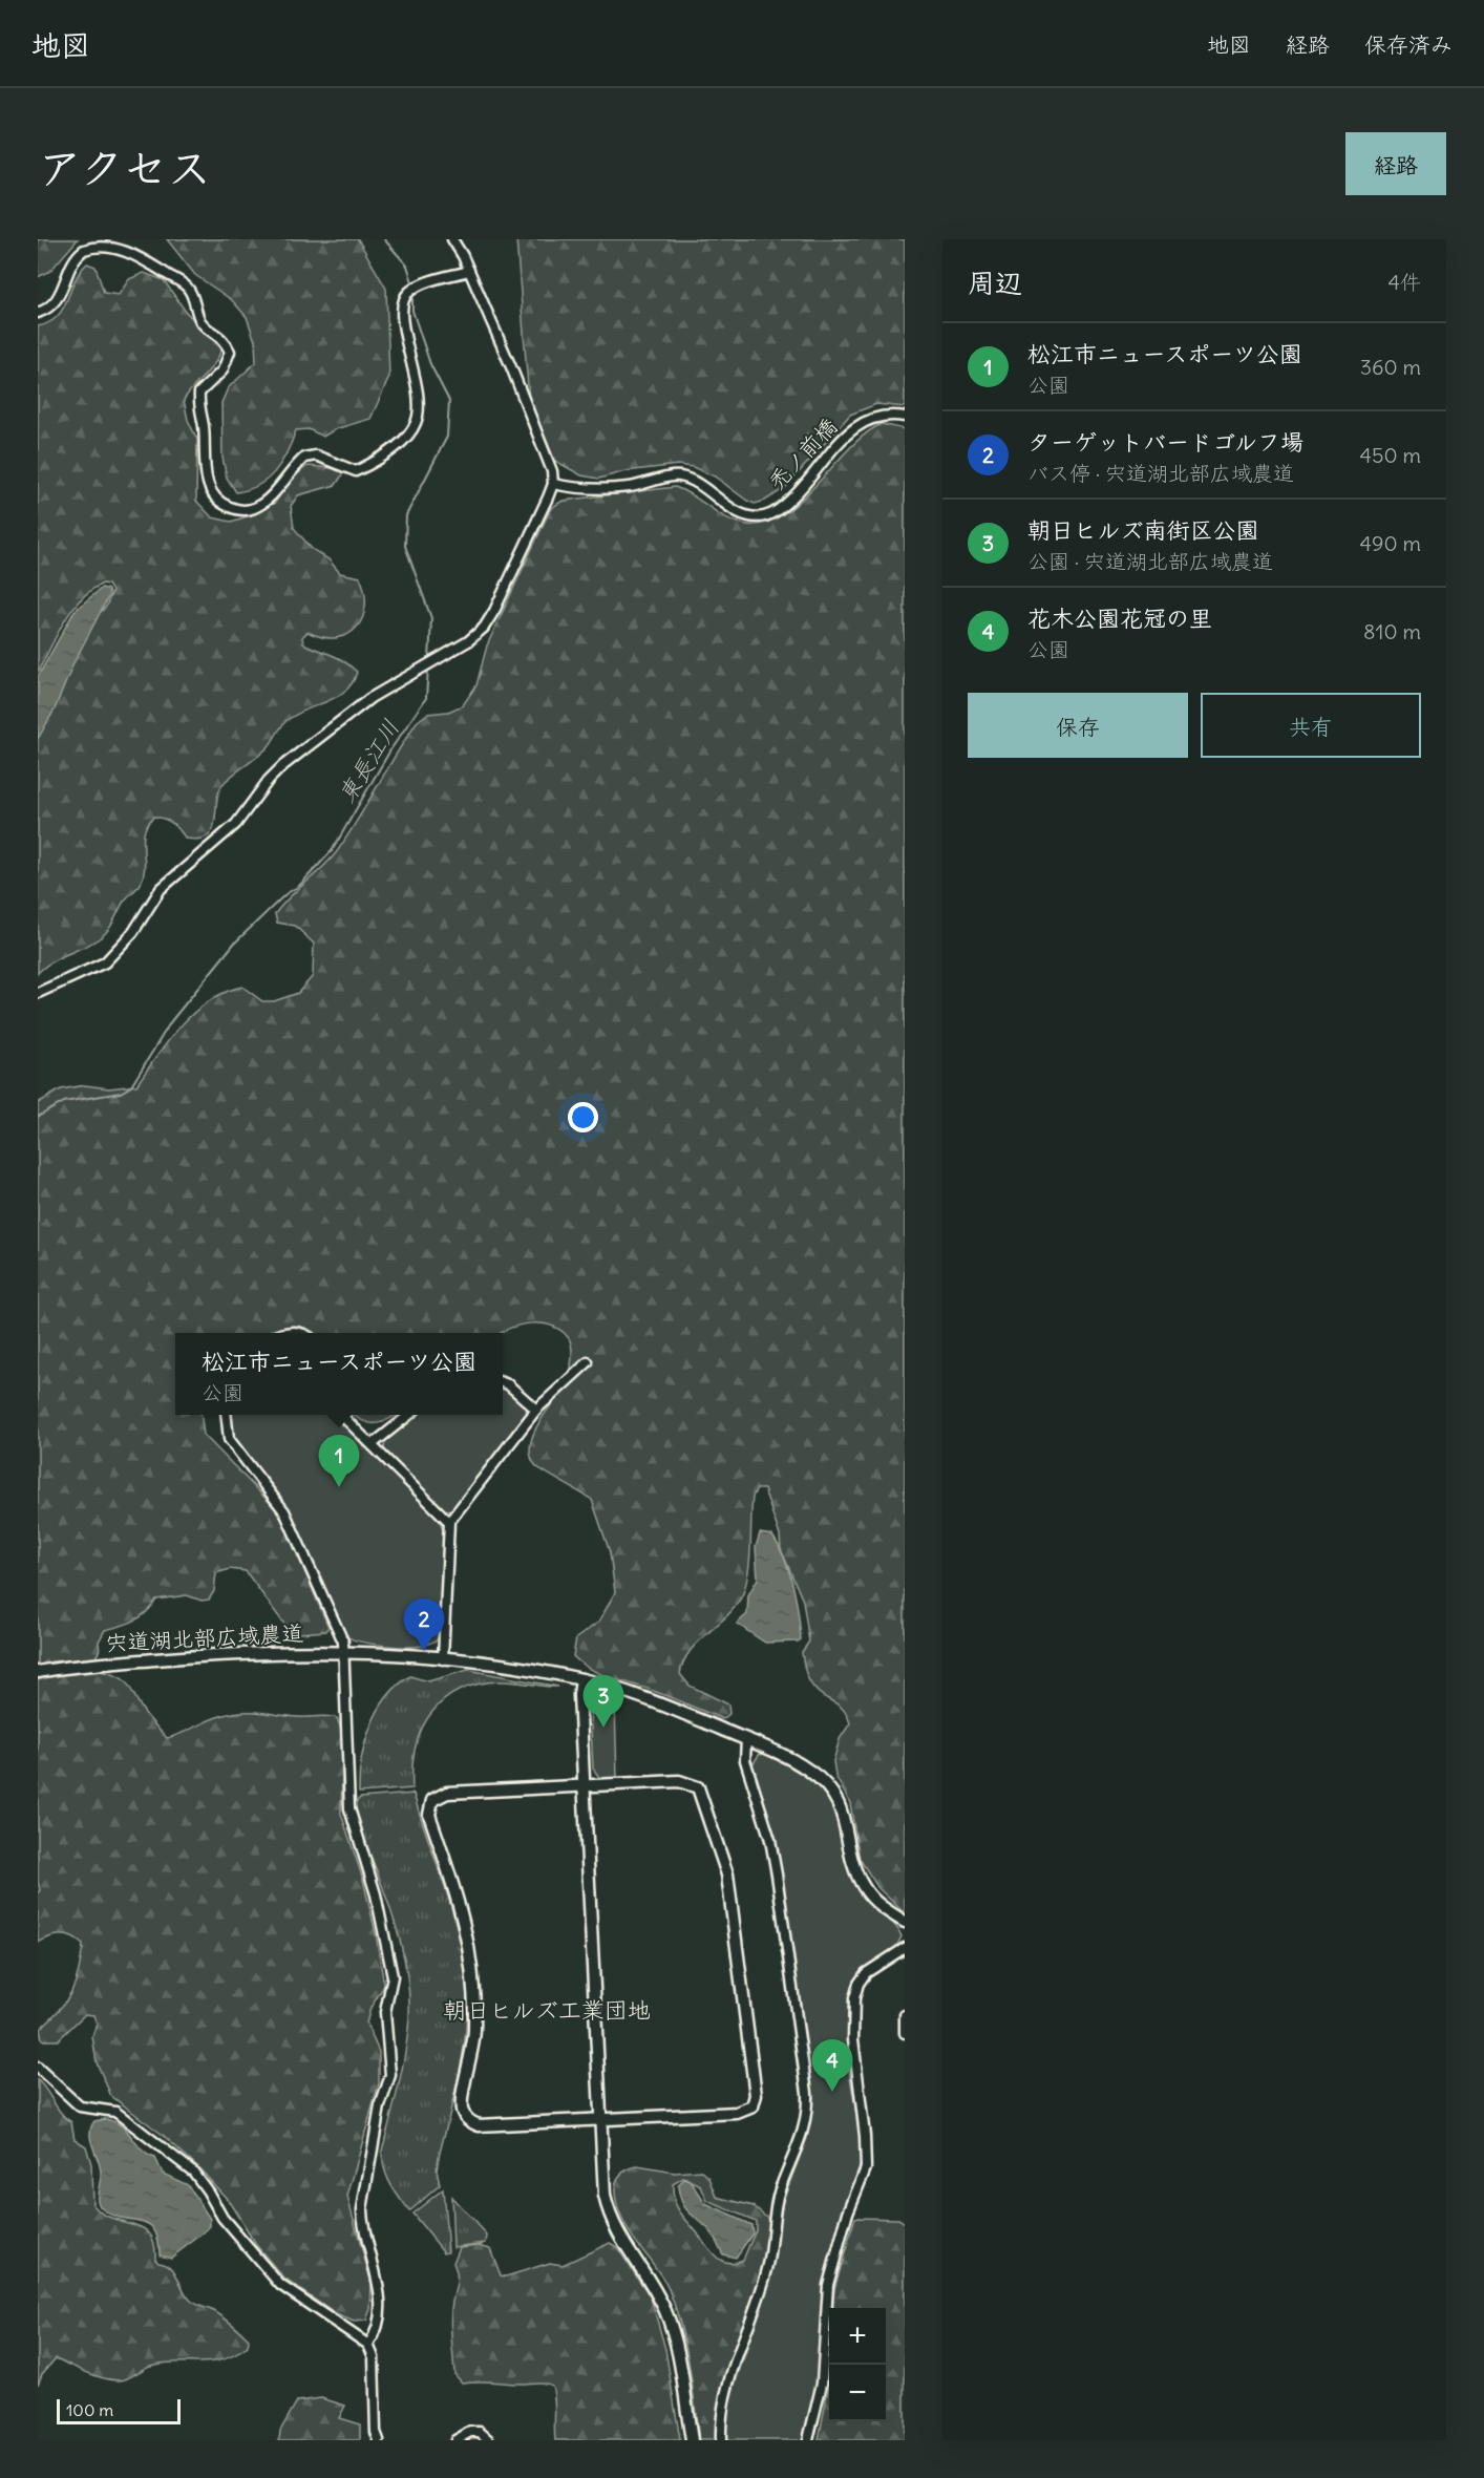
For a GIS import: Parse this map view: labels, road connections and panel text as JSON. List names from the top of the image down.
{
  "streets": {
    "street": ["禿ノ前橋", "宍道湖北部広域農道"]
  },
  "districts": ["朝日ヒルズ工業団地"],
  "water": ["東長江川"],
  "scale_bar": "100 m",
  "page": {
    "header": "地図",
    "nav": ["地図", "経路", "保存済み"],
    "title": "アクセス",
    "buttons": [
      "経路",
      ["保存", "共有"]
    ],
    "heading": ["周辺", "4件"],
    "list": [
      {
        "mark": "1",
        "name": "松江市ニュースポーツ公園",
        "note": "公園",
        "value": "360 m"
      },
      {
        "mark": "2",
        "name": "ターゲットバードゴルフ場",
        "note": "バス停 · 宍道湖北部広域農道",
        "value": "450 m"
      },
      {
        "mark": "3",
        "name": "朝日ヒルズ南街区公園",
        "note": "公園 · 宍道湖北部広域農道",
        "value": "490 m"
      },
      {
        "mark": "4",
        "name": "花木公園花冠の里",
        "note": "公園",
        "value": "810 m"
      }
    ],
    "popup": ["松江市ニュースポーツ公園", "公園"],
    "pins": [
      "1",
      "2",
      "3",
      "4"
    ],
    "map_buttons": ["+", "−"],
    "scale": "100 m"
  }
}
